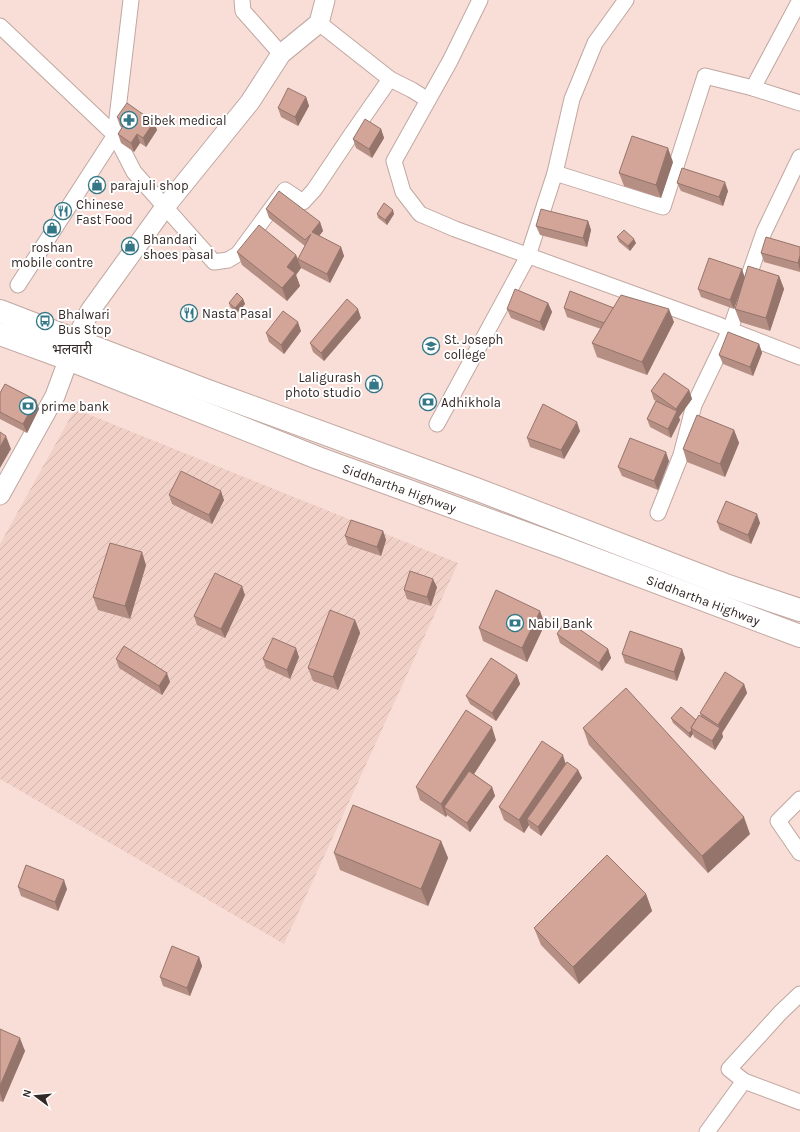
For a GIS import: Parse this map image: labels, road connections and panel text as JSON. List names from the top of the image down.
{
  "streets": {
    "highway": ["Siddhartha Highway"]
  },
  "districts": ["भलवारी"],
  "places": {
    "pharmacy": ["Bibek medical"],
    "shop": [
      "parajuli shop",
      "roshan mobile contre",
      "Bhandari shoes pasal",
      "Laligurash photo studio"
    ],
    "restaurant": ["Chinese Fast Food", "Nasta Pasal"],
    "bus stop": ["Bhalwari Bus Stop"],
    "school or university": ["St. Joseph college"],
    "bank": ["Adhikhola", "prime bank", "Nabil Bank"]
  },
  "north": "left"
}
